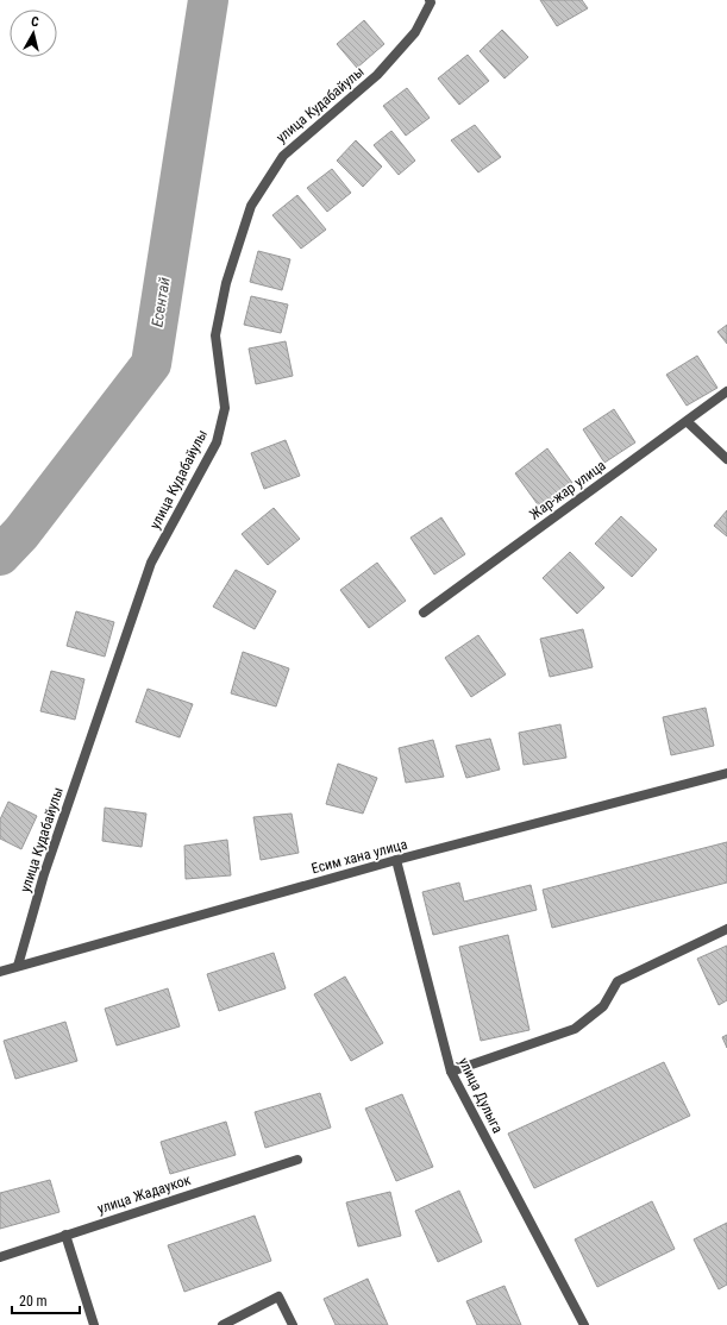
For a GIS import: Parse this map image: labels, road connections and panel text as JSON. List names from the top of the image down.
{
  "streets": {
    "street": [
      "улица Кудабайулы",
      "Жар-жар улица",
      "Есим хана улица",
      "улица Дулыга",
      "улица Жадаукок"
    ]
  },
  "crossings": [
    ["улица Кудабайулы", "Есим хана улица"],
    ["Есим хана улица", "улица Дулыга"]
  ],
  "water": ["Есентай"],
  "scale_bar": "20 m",
  "north": "top"
}
